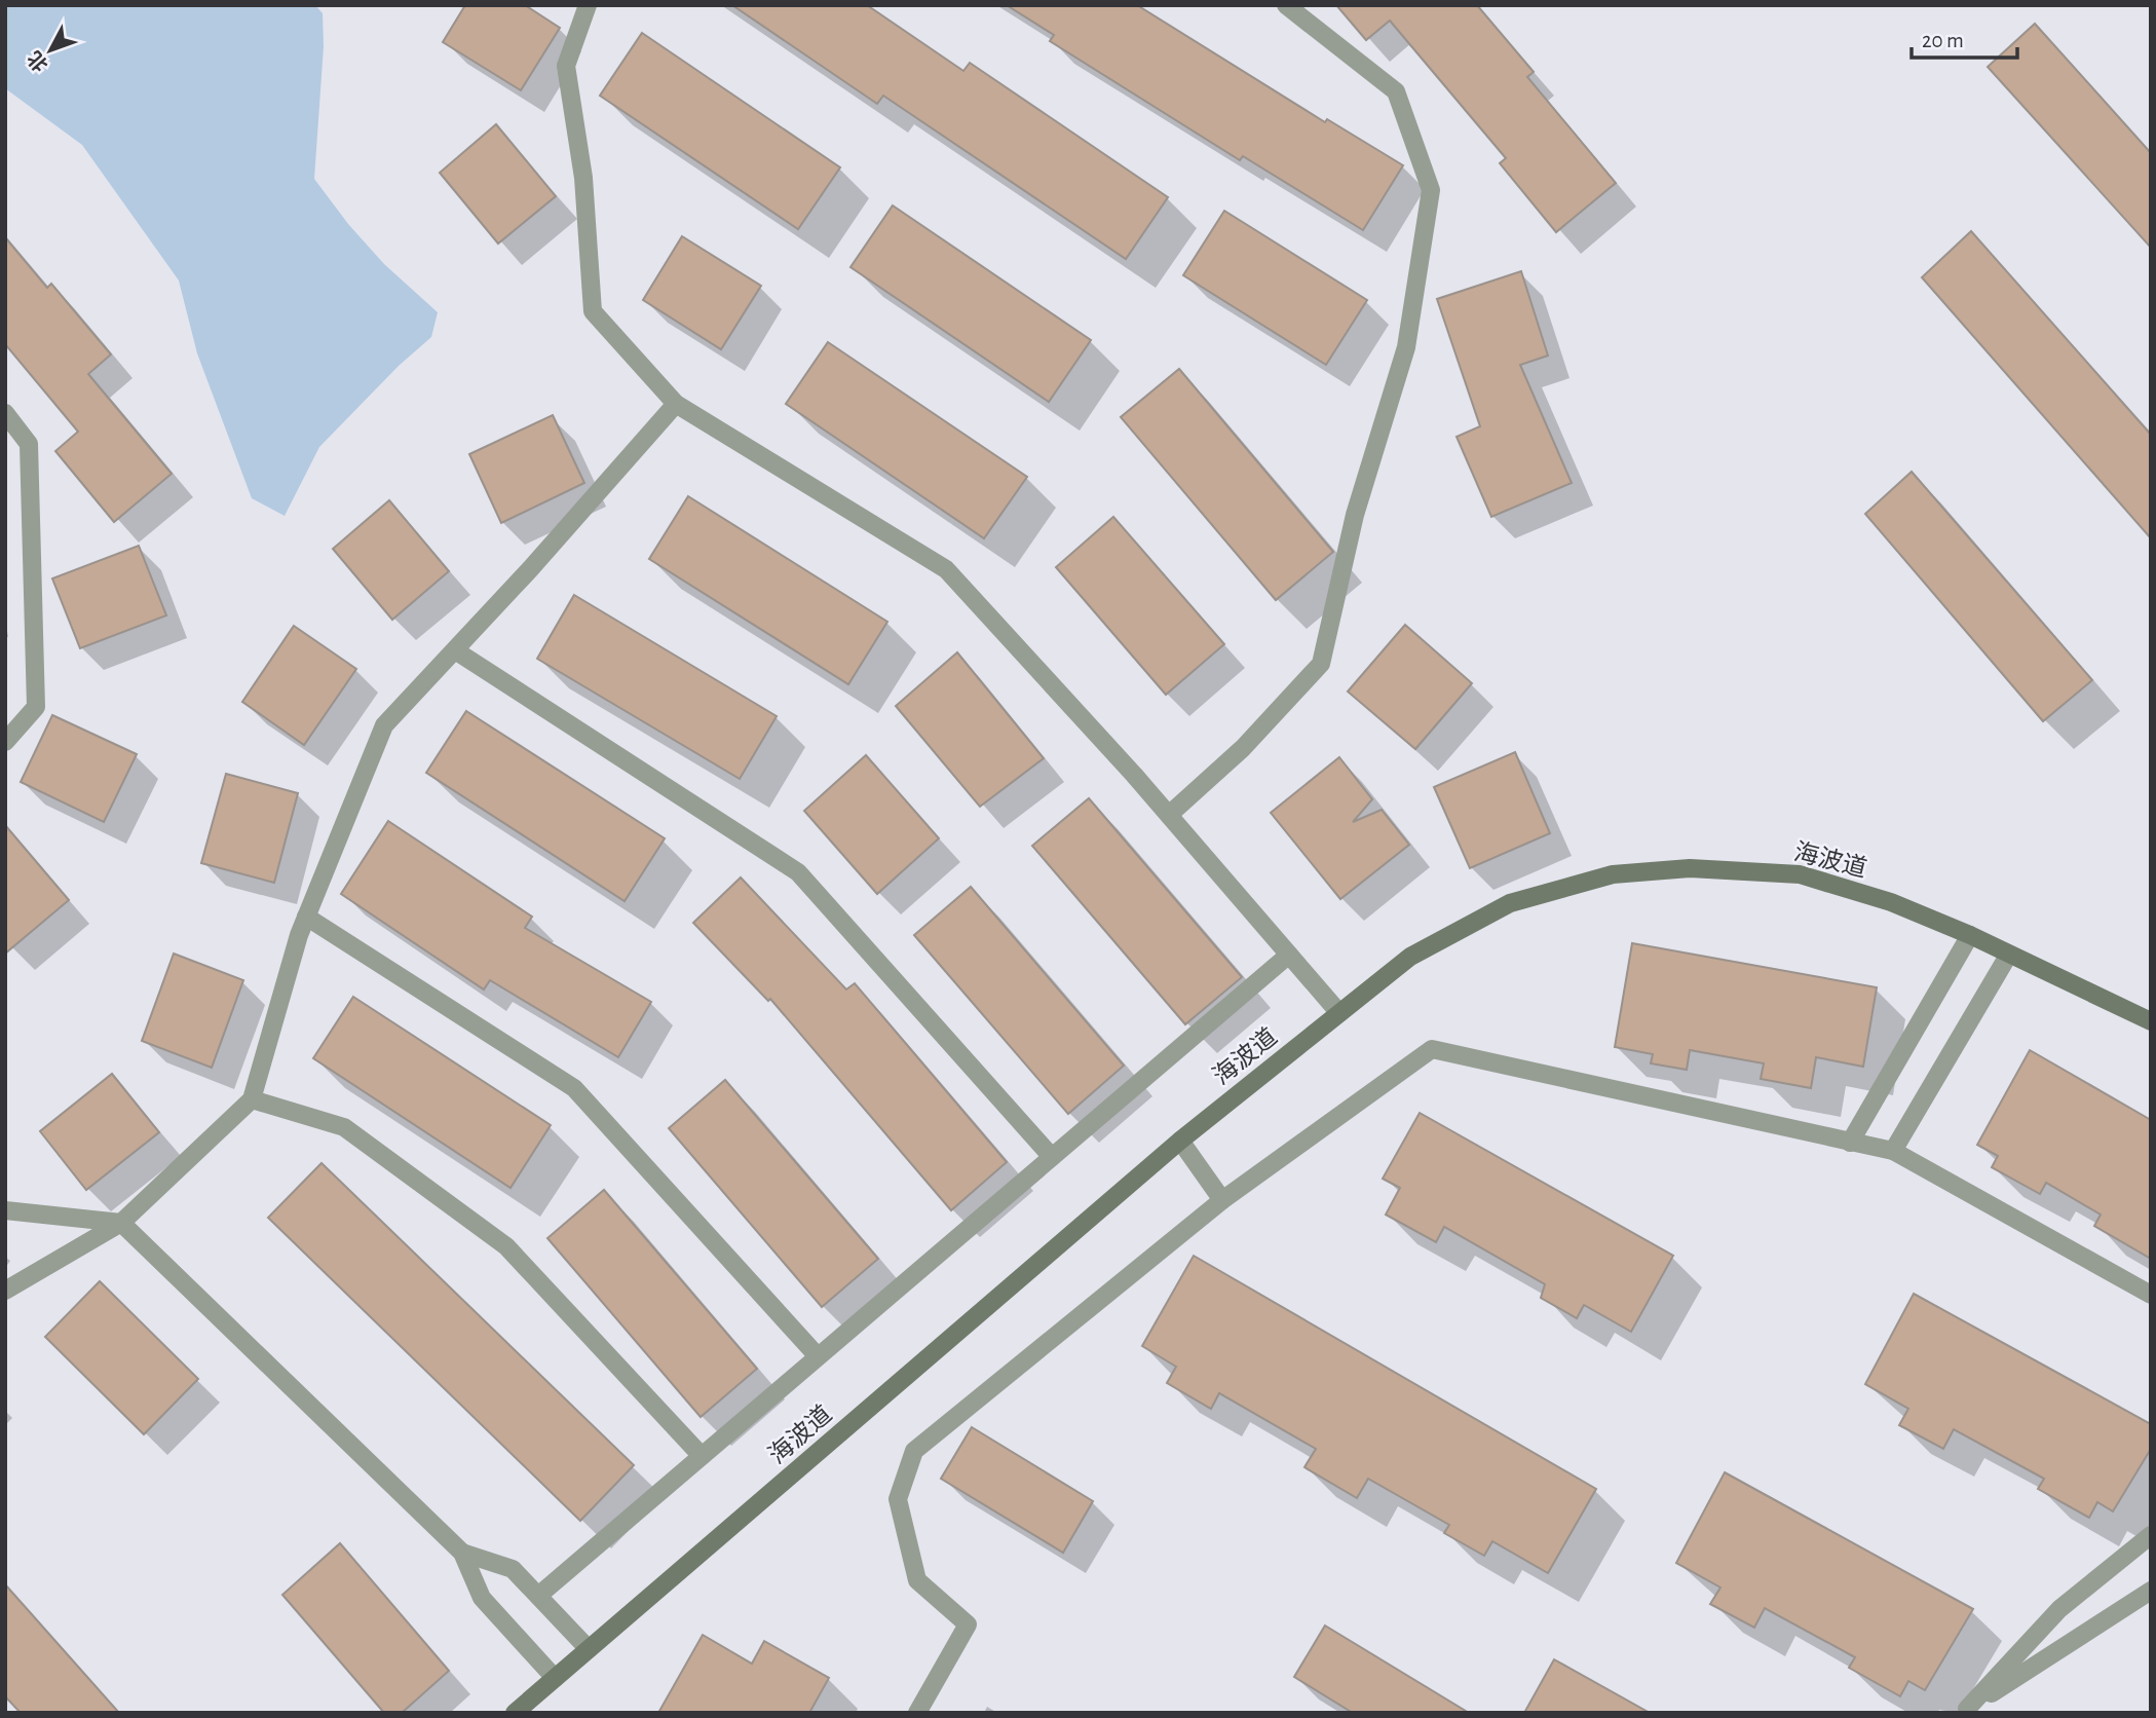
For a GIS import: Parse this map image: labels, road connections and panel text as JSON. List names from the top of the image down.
{
  "streets": {
    "street": ["海波道"]
  },
  "scale_bar": "20 m",
  "north": "bottom left"
}
